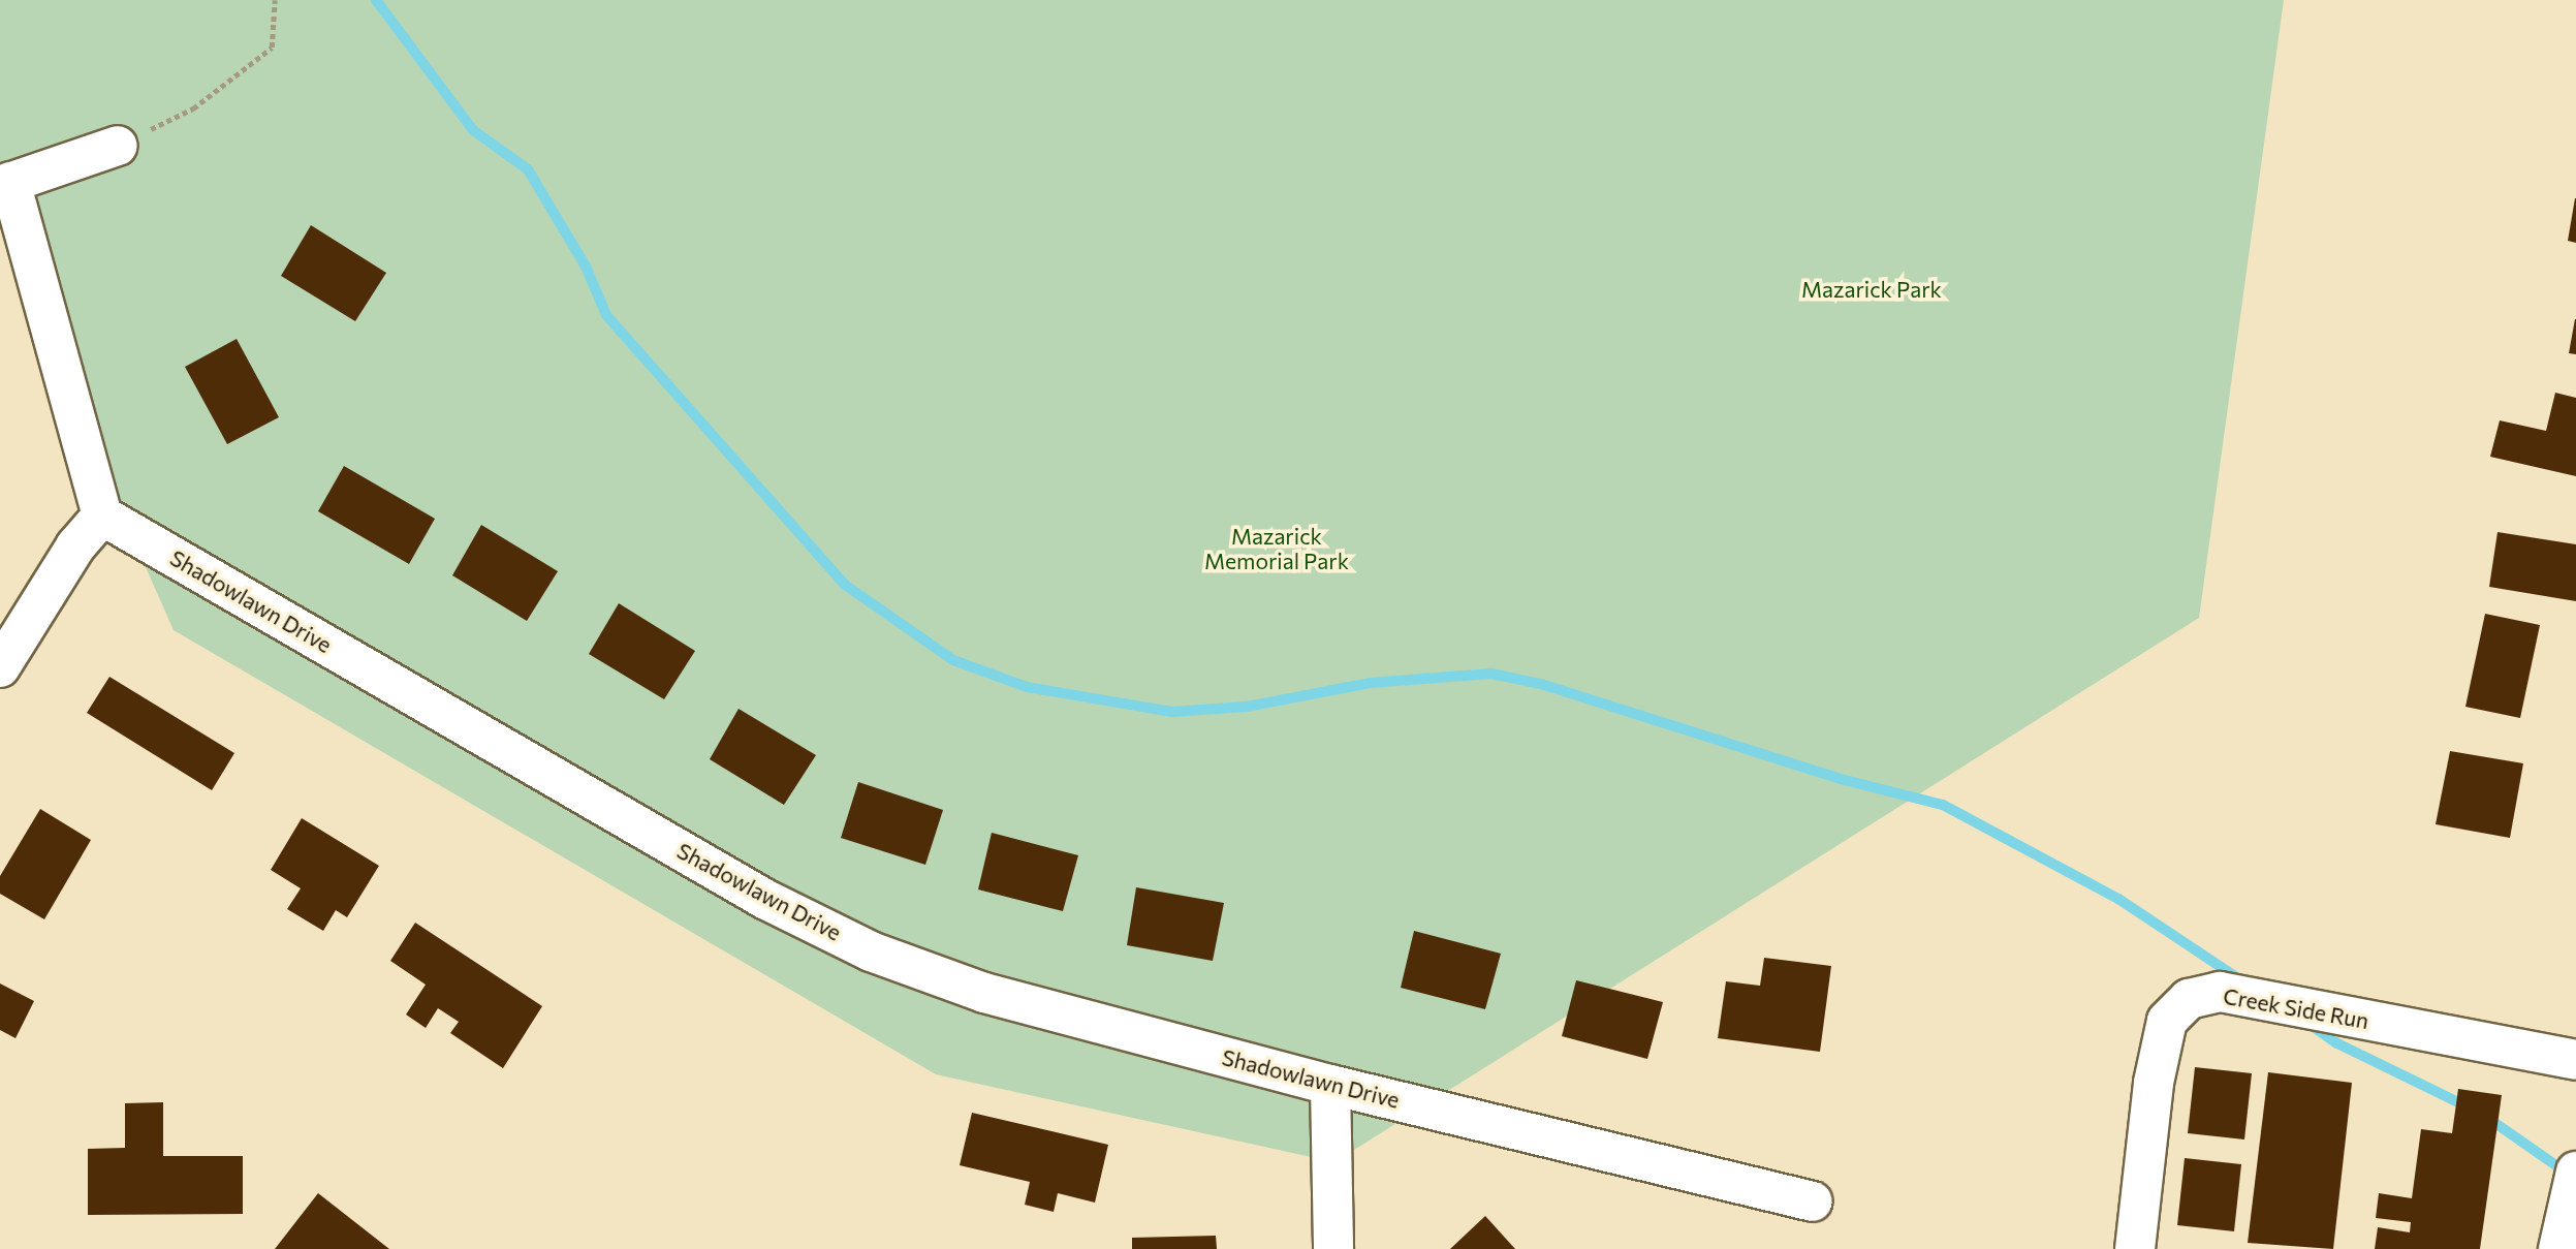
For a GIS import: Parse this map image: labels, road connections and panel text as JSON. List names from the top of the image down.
{
  "streets": {
    "street": ["Shadowlawn Drive", "Creek Side Run"]
  },
  "parks": ["Mazarick Park", "Mazarick Memorial Park"]
}
